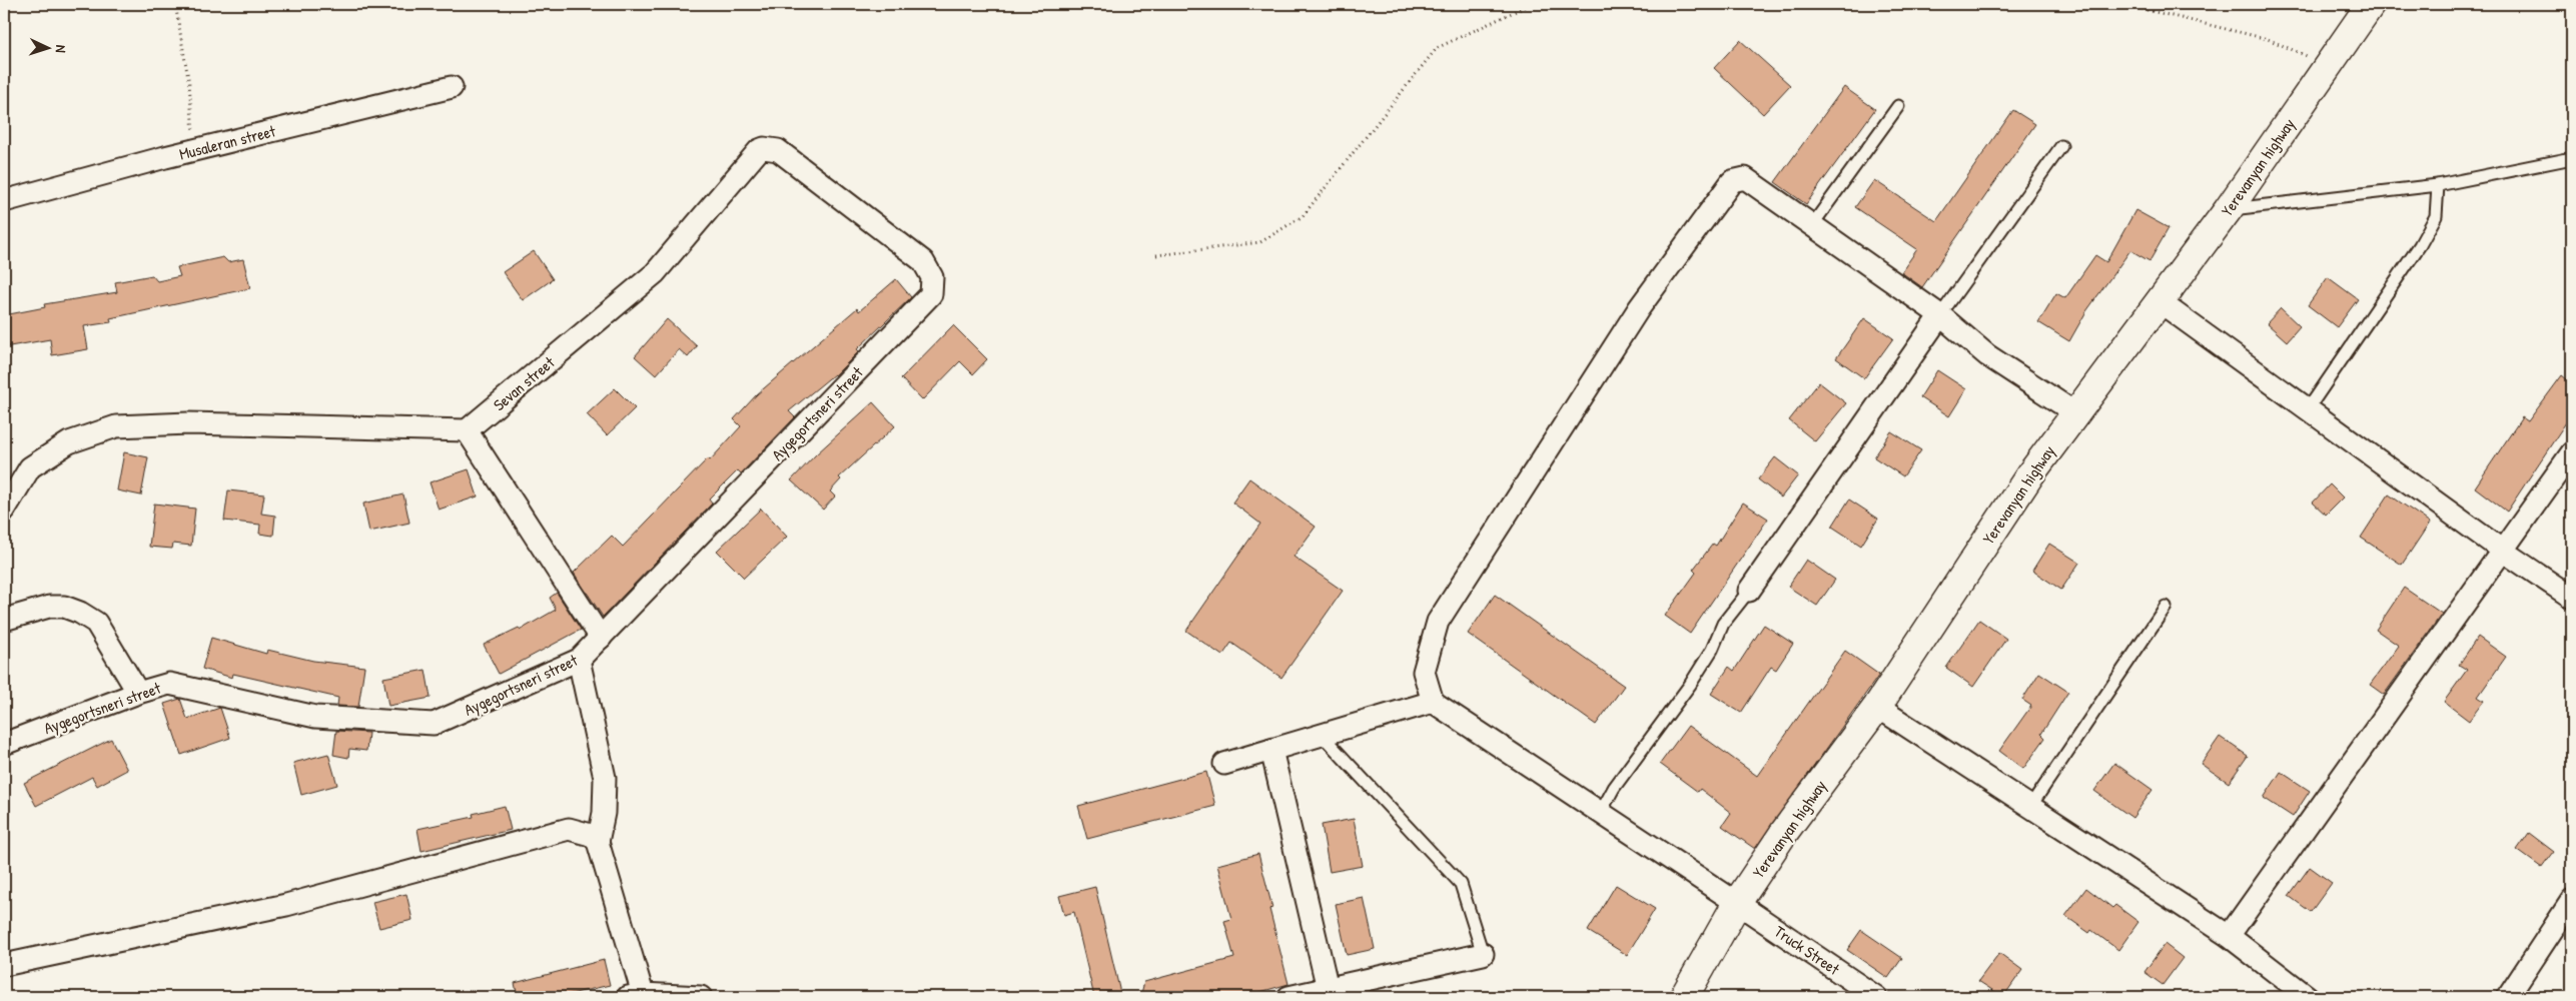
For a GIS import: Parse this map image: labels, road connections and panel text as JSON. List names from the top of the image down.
{
  "streets": {
    "main road": ["Yerevanyan highway"],
    "street": [
      "Musaleran street",
      "Sevan street",
      "Aygegortsneri street",
      "Truck Street"
    ]
  },
  "crossings": [
    ["Yerevanyan highway", "Truck Street"],
    ["Sevan street", "Aygegortsneri street"]
  ],
  "north": "right"
}
